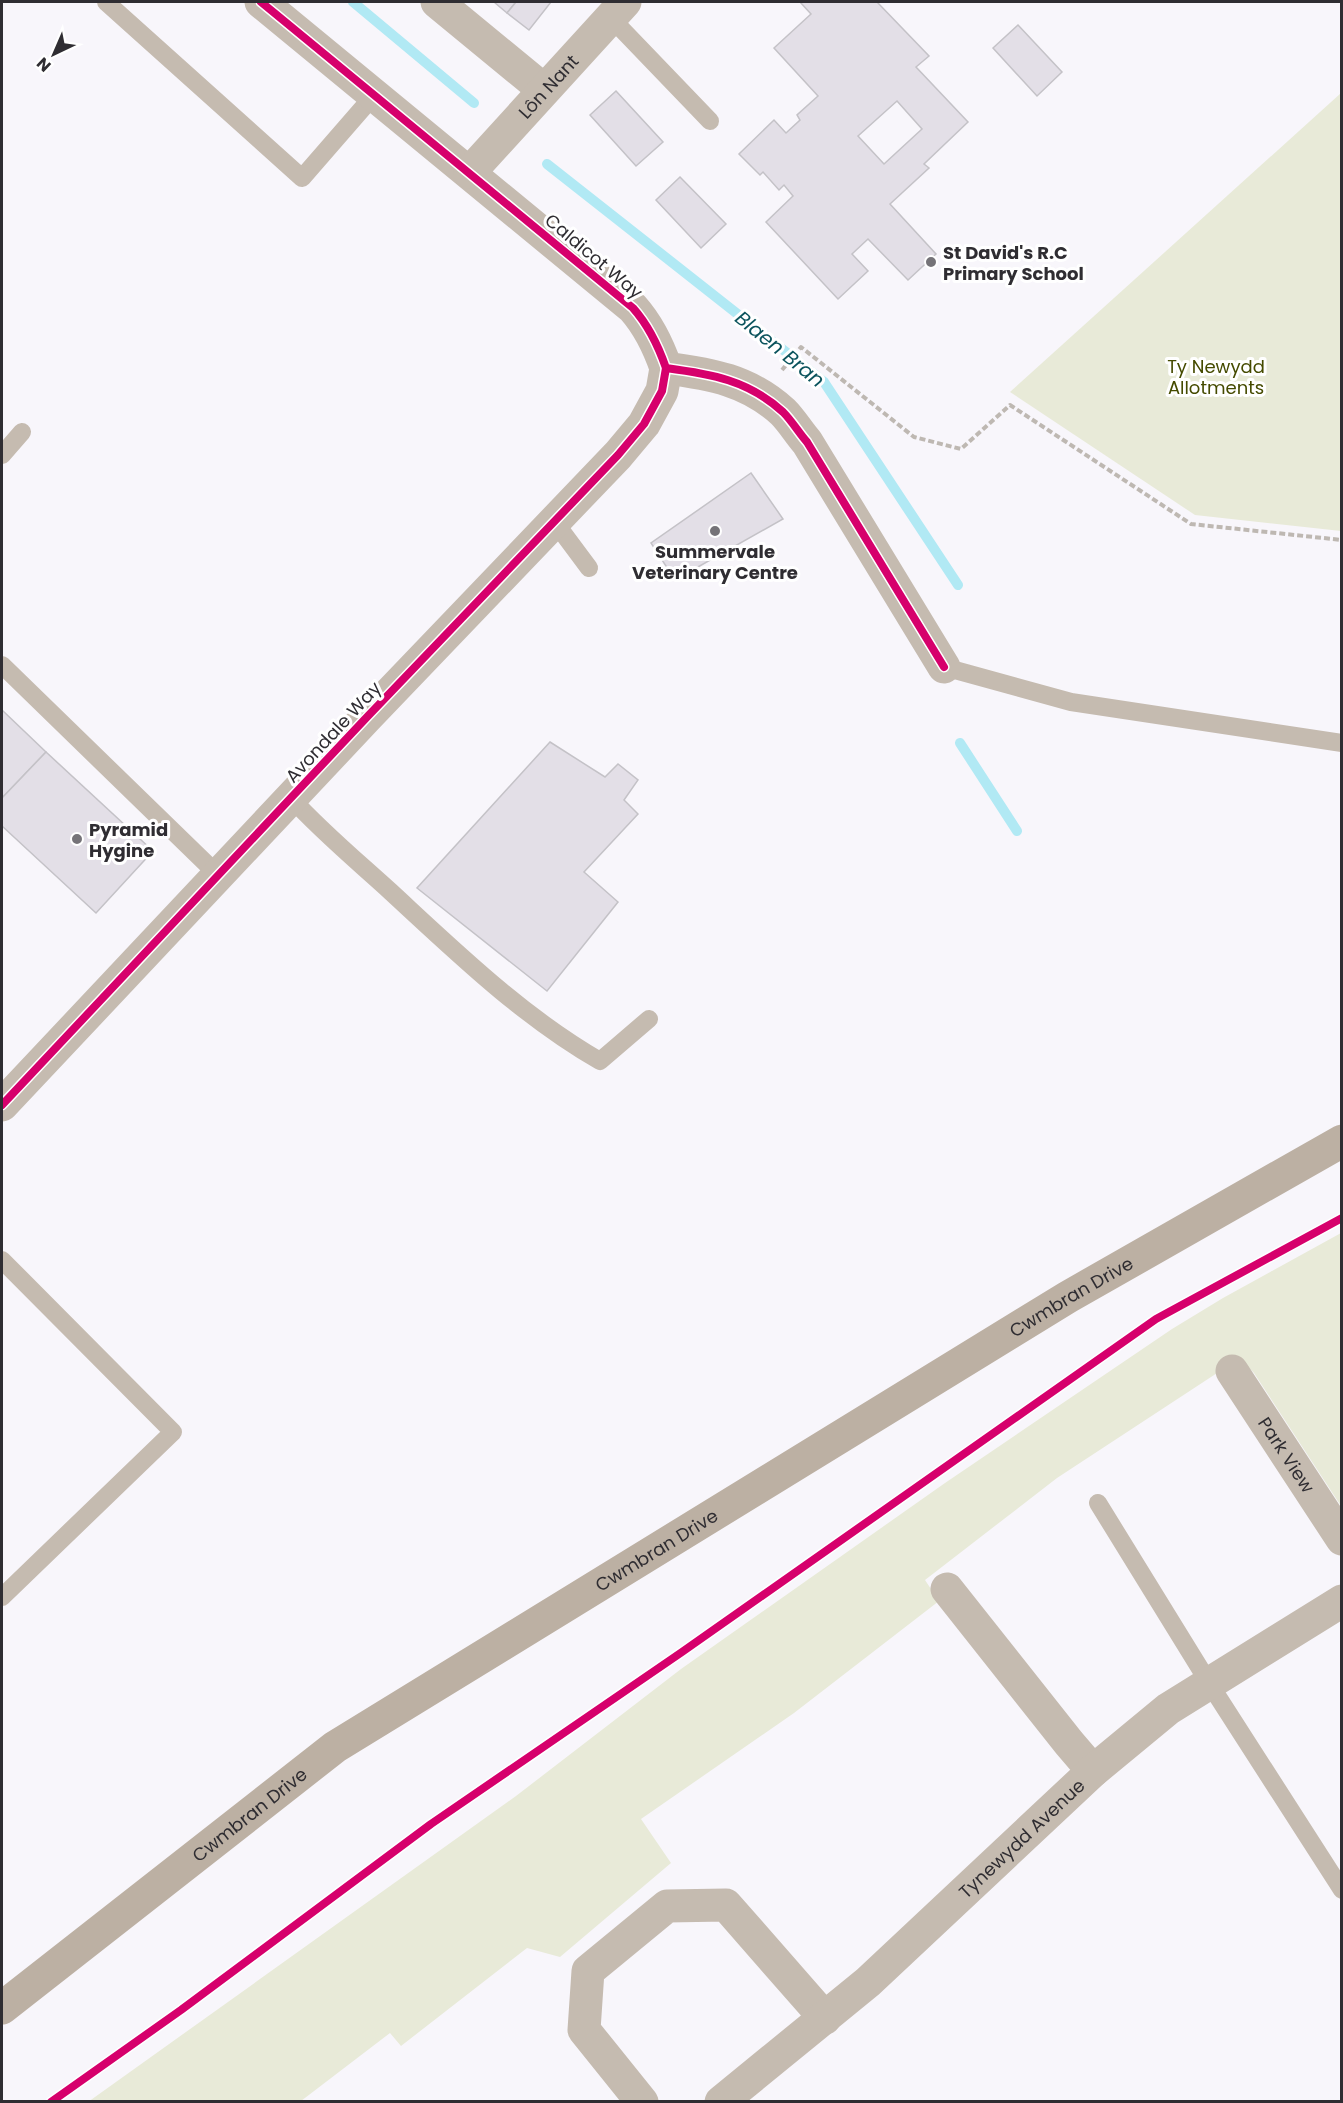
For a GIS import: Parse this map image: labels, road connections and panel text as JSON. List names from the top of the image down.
{
  "streets": {
    "main road": ["Cwmbran Drive"],
    "street": [
      "Lôn Nant",
      "Caldicot Way",
      "Avondale Way",
      "Park View",
      "Tynewydd Avenue"
    ]
  },
  "crossings": [
    ["Lôn Nant", "Caldicot Way"],
    ["Caldicot Way", "Avondale Way"]
  ],
  "water": ["Blaen Bran"],
  "parks": ["Ty Newydd Allotments"],
  "places": ["St David's R.C Primary School", "Summervale Veterinary Centre", "Pyramid Hygine"],
  "north": "bottom left"
}
